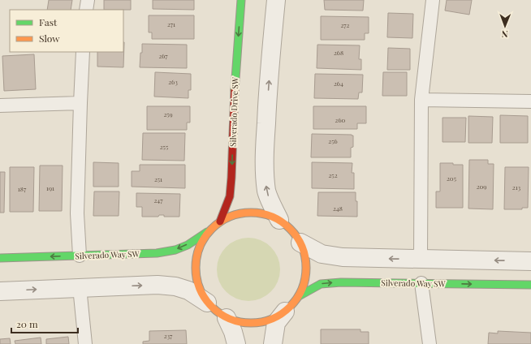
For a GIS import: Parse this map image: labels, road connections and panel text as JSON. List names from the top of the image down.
{
  "streets": {
    "street": ["Silverado Drive SW", "Silverado Way SW"]
  },
  "crossings": [
    ["Silverado Drive SW", "Silverado Way SW"]
  ],
  "house_numbers": [
    "271",
    "272",
    "268",
    "267",
    "263",
    "264",
    "259",
    "260",
    "256",
    "255",
    "252",
    "205",
    "251",
    "209",
    "213",
    "191",
    "187",
    "247",
    "248",
    "237"
  ],
  "legend": ["Fast", "Slow"],
  "scale_bar": "20 m",
  "north": "bottom"
}
